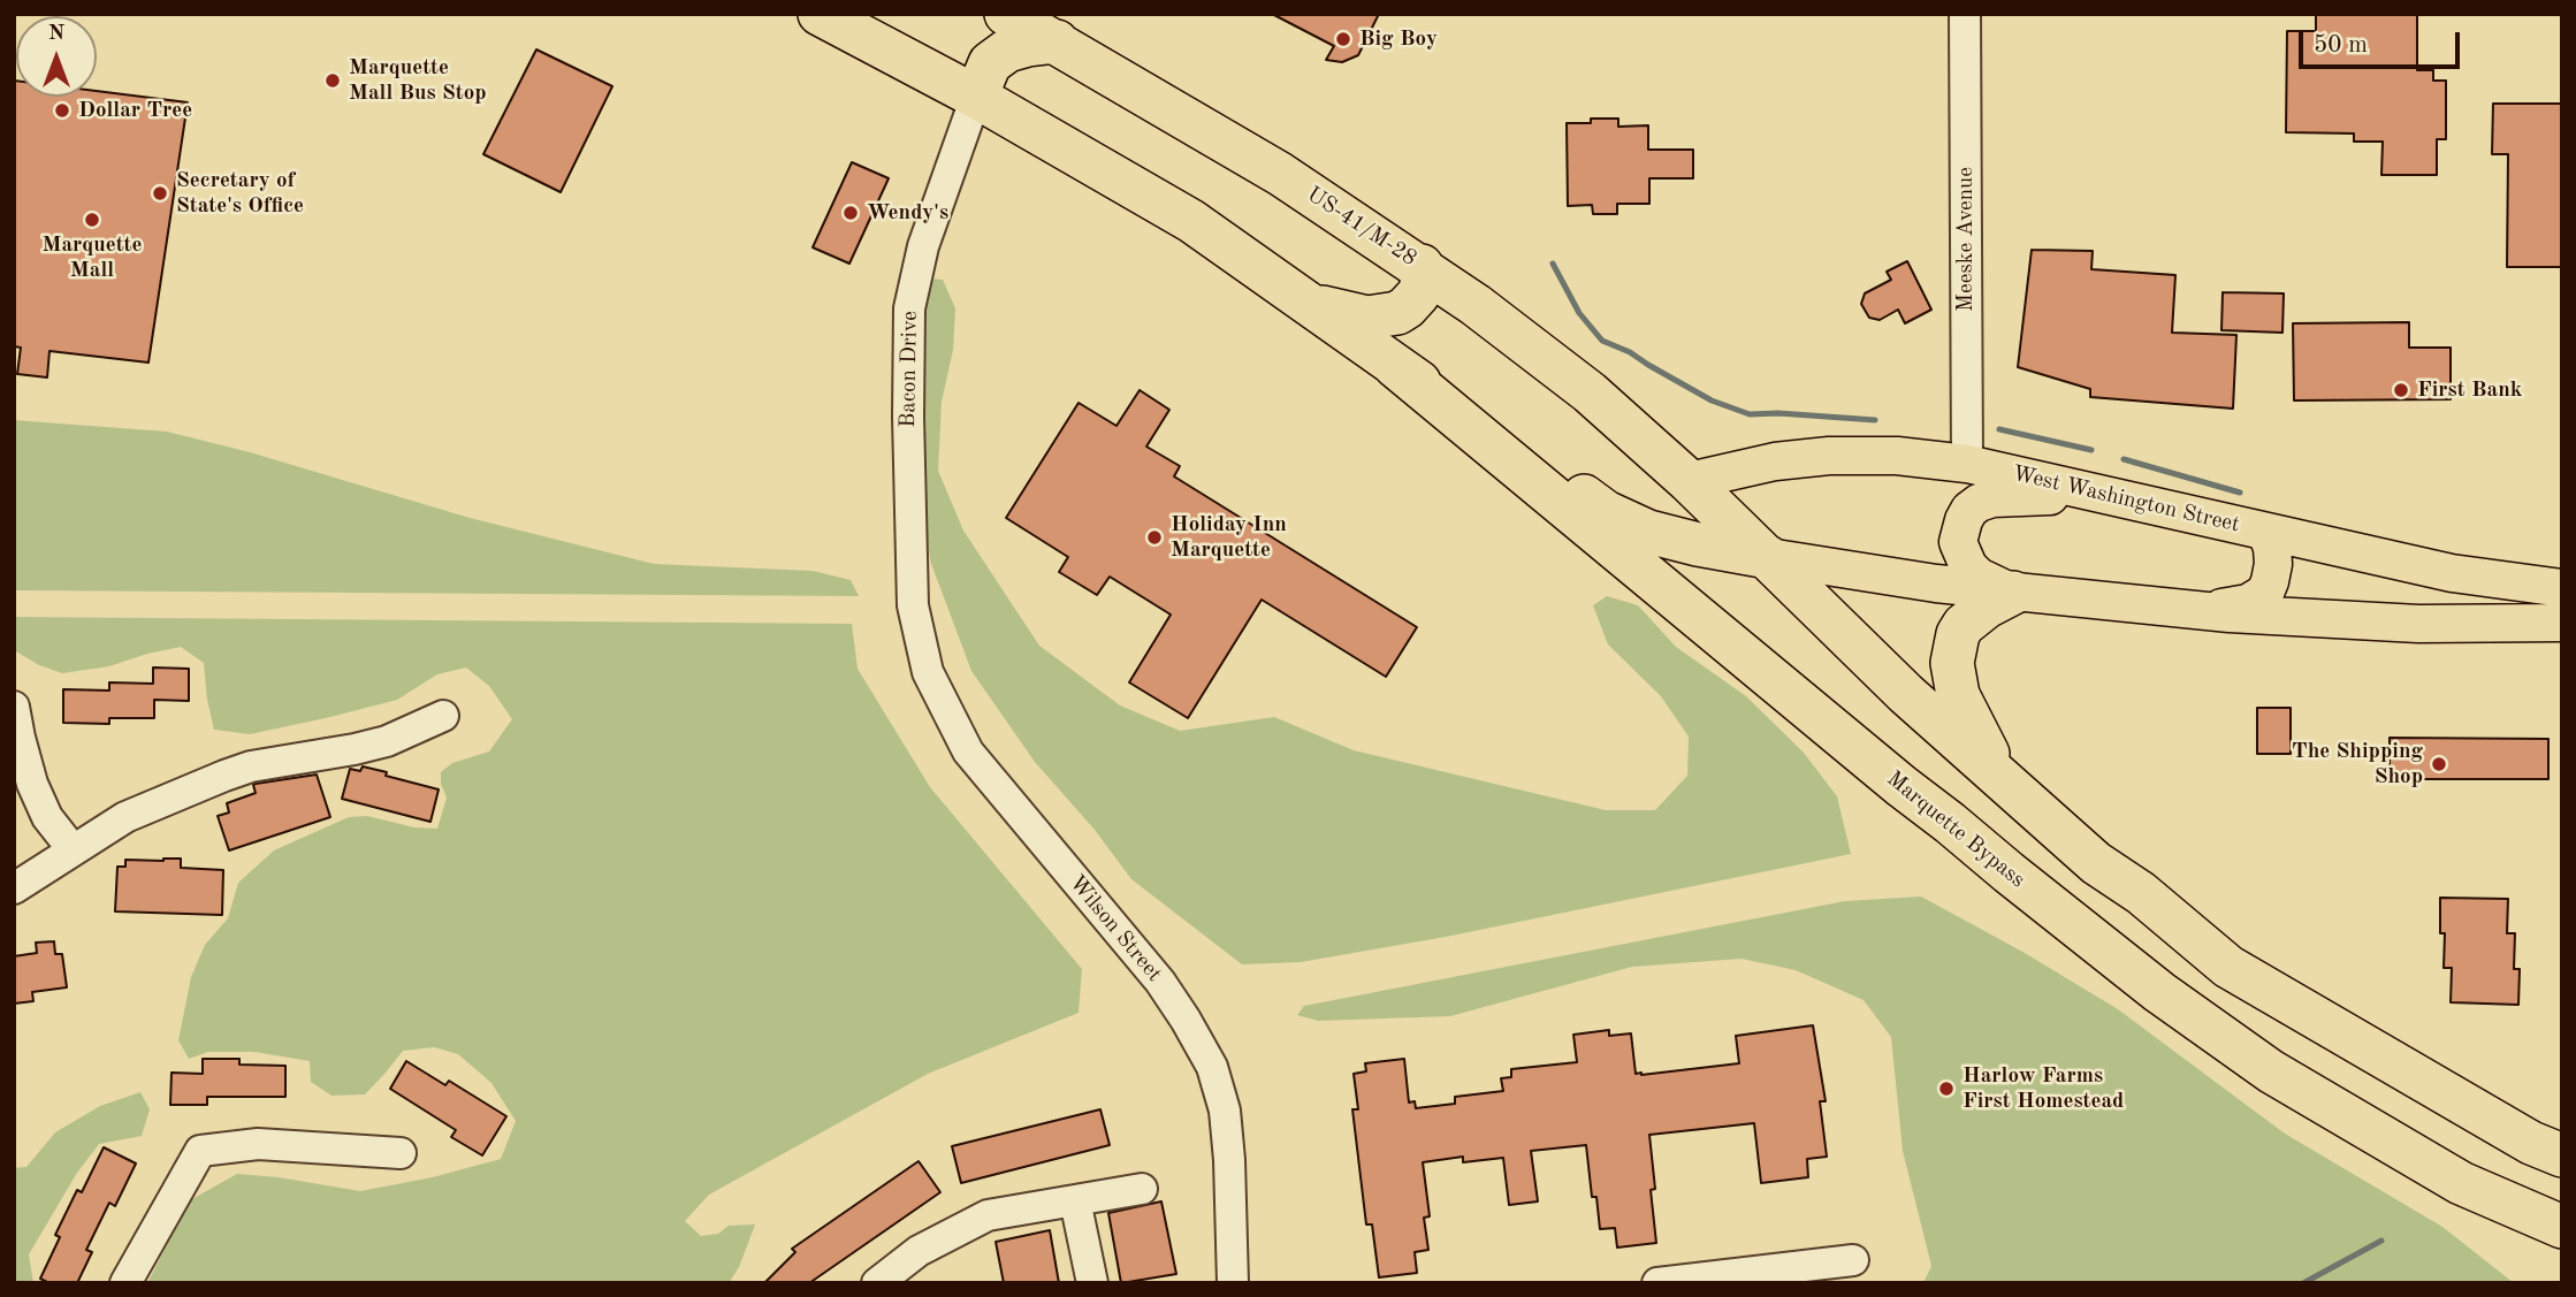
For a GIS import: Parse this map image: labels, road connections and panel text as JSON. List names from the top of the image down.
{
  "streets": {
    "highway": ["US-41/M-28", "Marquette Bypass"],
    "main road": ["West Washington Street"],
    "street": ["Meeske Avenue", "Bacon Drive", "Wilson Street"]
  },
  "crossings": [
    ["US-41/M-28", "West Washington Street"],
    ["Meeske Avenue", "West Washington Street"],
    ["Bacon Drive", "Wilson Street"]
  ],
  "places": [
    "Big Boy",
    "Marquette Mall Bus Stop",
    "Dollar Tree",
    "Secretary of State's Office",
    "Wendy's",
    "Marquette Mall",
    "First Bank",
    "Holiday Inn Marquette",
    "The Shipping Shop",
    "Harlow Farms First Homestead"
  ],
  "scale_bar": "50 m",
  "north": "top"
}
